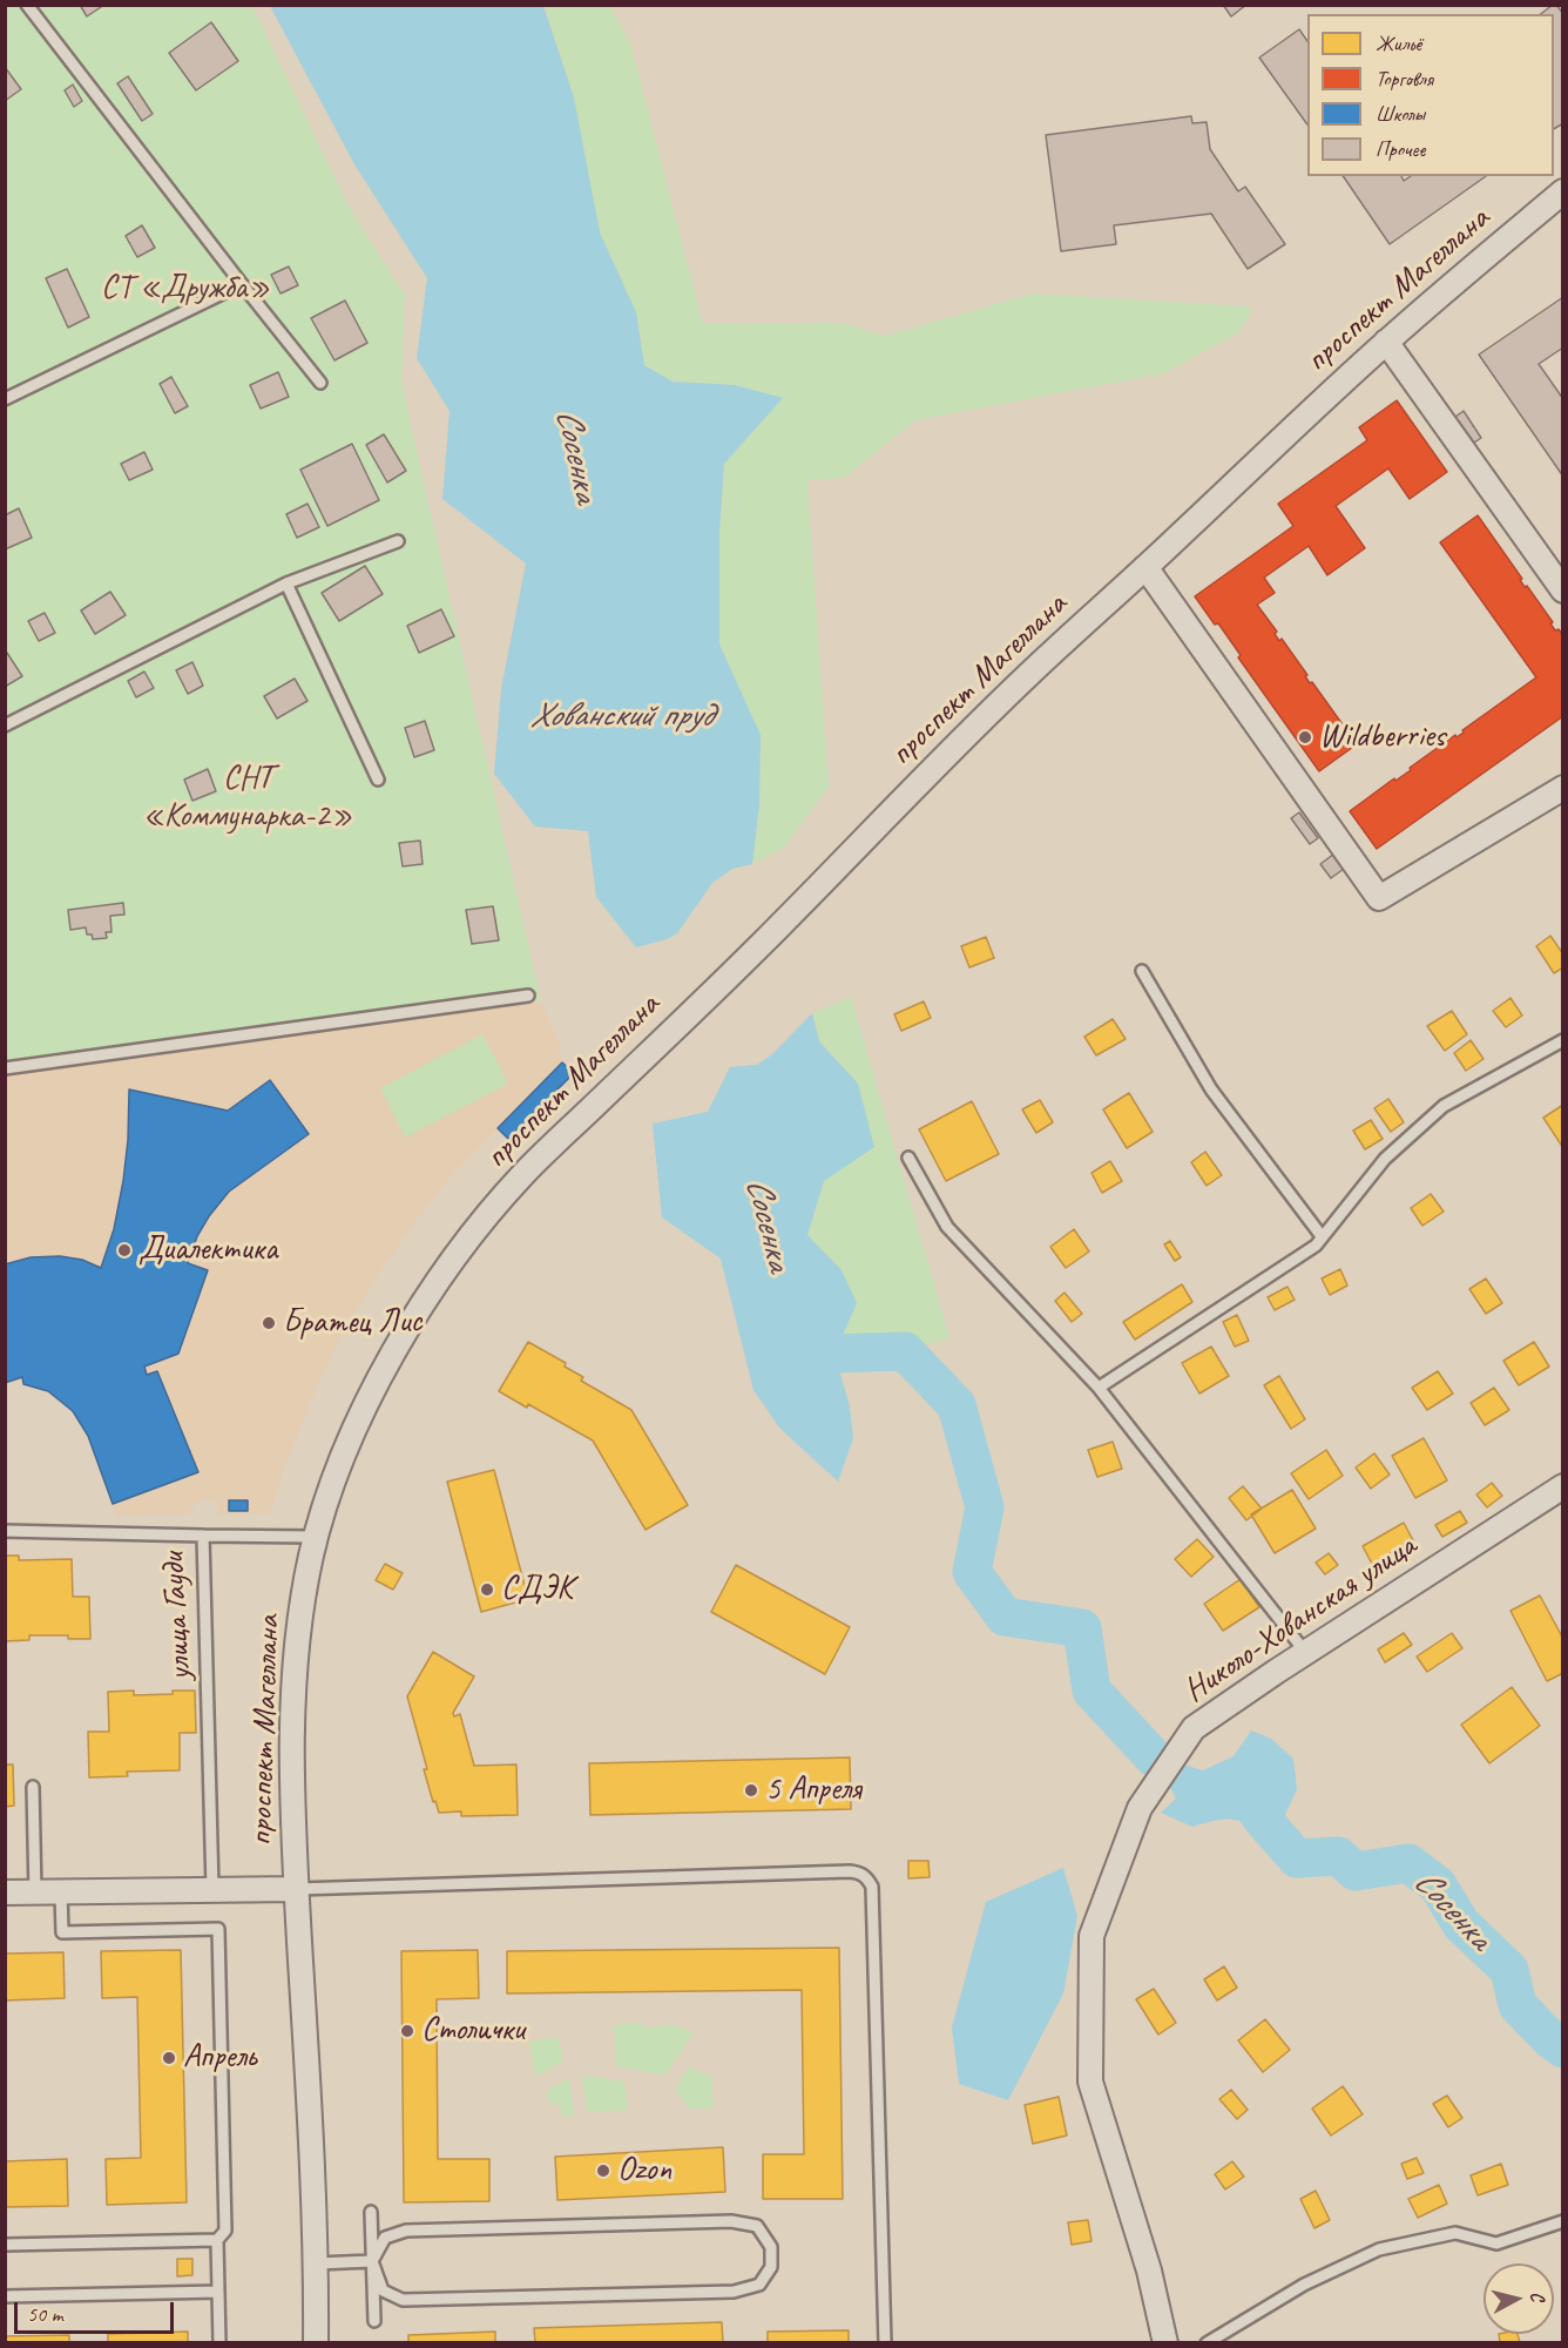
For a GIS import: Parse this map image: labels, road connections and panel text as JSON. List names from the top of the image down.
{
  "streets": {
    "street": ["проспект Магеллана", "Николо-Хованская улица"],
    "lane": ["улица Гауди"]
  },
  "water": ["Сосенка", "Хованский пруд"],
  "parks": ["СТ «Дружба»", "СНТ «Коммунарка-2»"],
  "places": [
    "Wildberries",
    "Диалектика",
    "Братец Лис",
    "СДЭК",
    "5 Апреля",
    "Столички",
    "Апрель",
    "Ozon"
  ],
  "legend": [
    "Жильё",
    "Торговля",
    "Школы",
    "Прочее"
  ],
  "scale_bar": "50 m",
  "north": "right"
}
